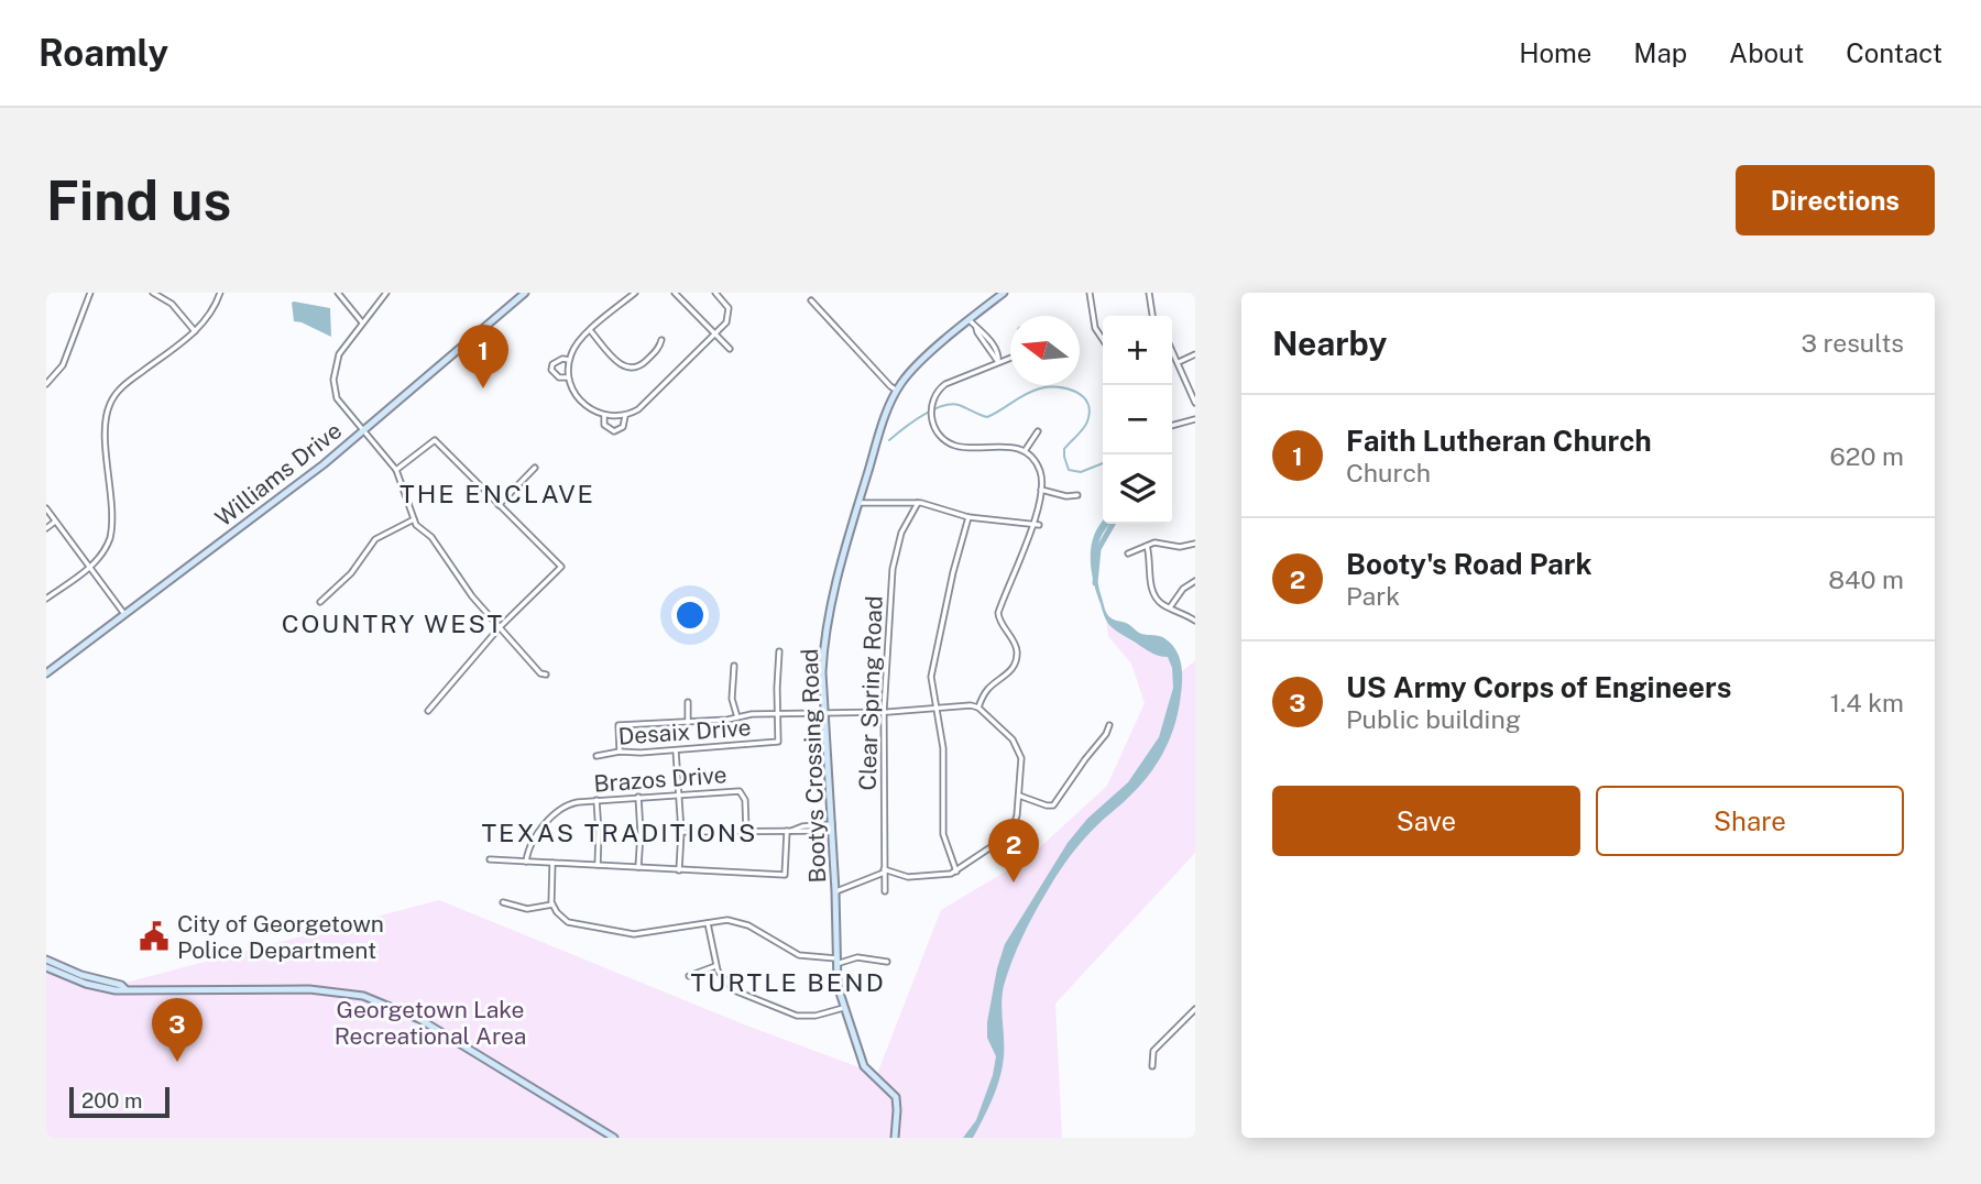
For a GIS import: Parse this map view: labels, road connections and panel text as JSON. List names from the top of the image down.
{
  "streets": {
    "main road": ["Williams Drive", "Bootys Crossing Road"],
    "street": ["Clear Spring Road", "Desaix Drive", "Brazos Drive"]
  },
  "districts": [
    "THE ENCLAVE",
    "COUNTRY WEST",
    "TEXAS TRADITIONS",
    "TURTLE BEND"
  ],
  "parks": ["Georgetown Lake Recreational Area"],
  "places": {
    "public building": ["City of Georgetown Police Department"]
  },
  "scale_bar": "200 m",
  "north": "left",
  "page": {
    "header": "Roamly",
    "nav": [
      "Home",
      "Map",
      "About",
      "Contact"
    ],
    "buttons": [
      "Directions",
      ["Save", "Share"]
    ],
    "title": "Find us",
    "heading": ["Nearby", "3 results"],
    "map_buttons": ["+", "−"],
    "pins": ["1", "2", "3"],
    "list": [
      {
        "mark": "1",
        "name": "Faith Lutheran Church",
        "note": "Church",
        "value": "620 m"
      },
      {
        "mark": "2",
        "name": "Booty's Road Park",
        "note": "Park",
        "value": "840 m"
      },
      {
        "mark": "3",
        "name": "US Army Corps of Engineers",
        "note": "Public building",
        "value": "1.4 km"
      }
    ],
    "scale": "200 m"
  }
}
